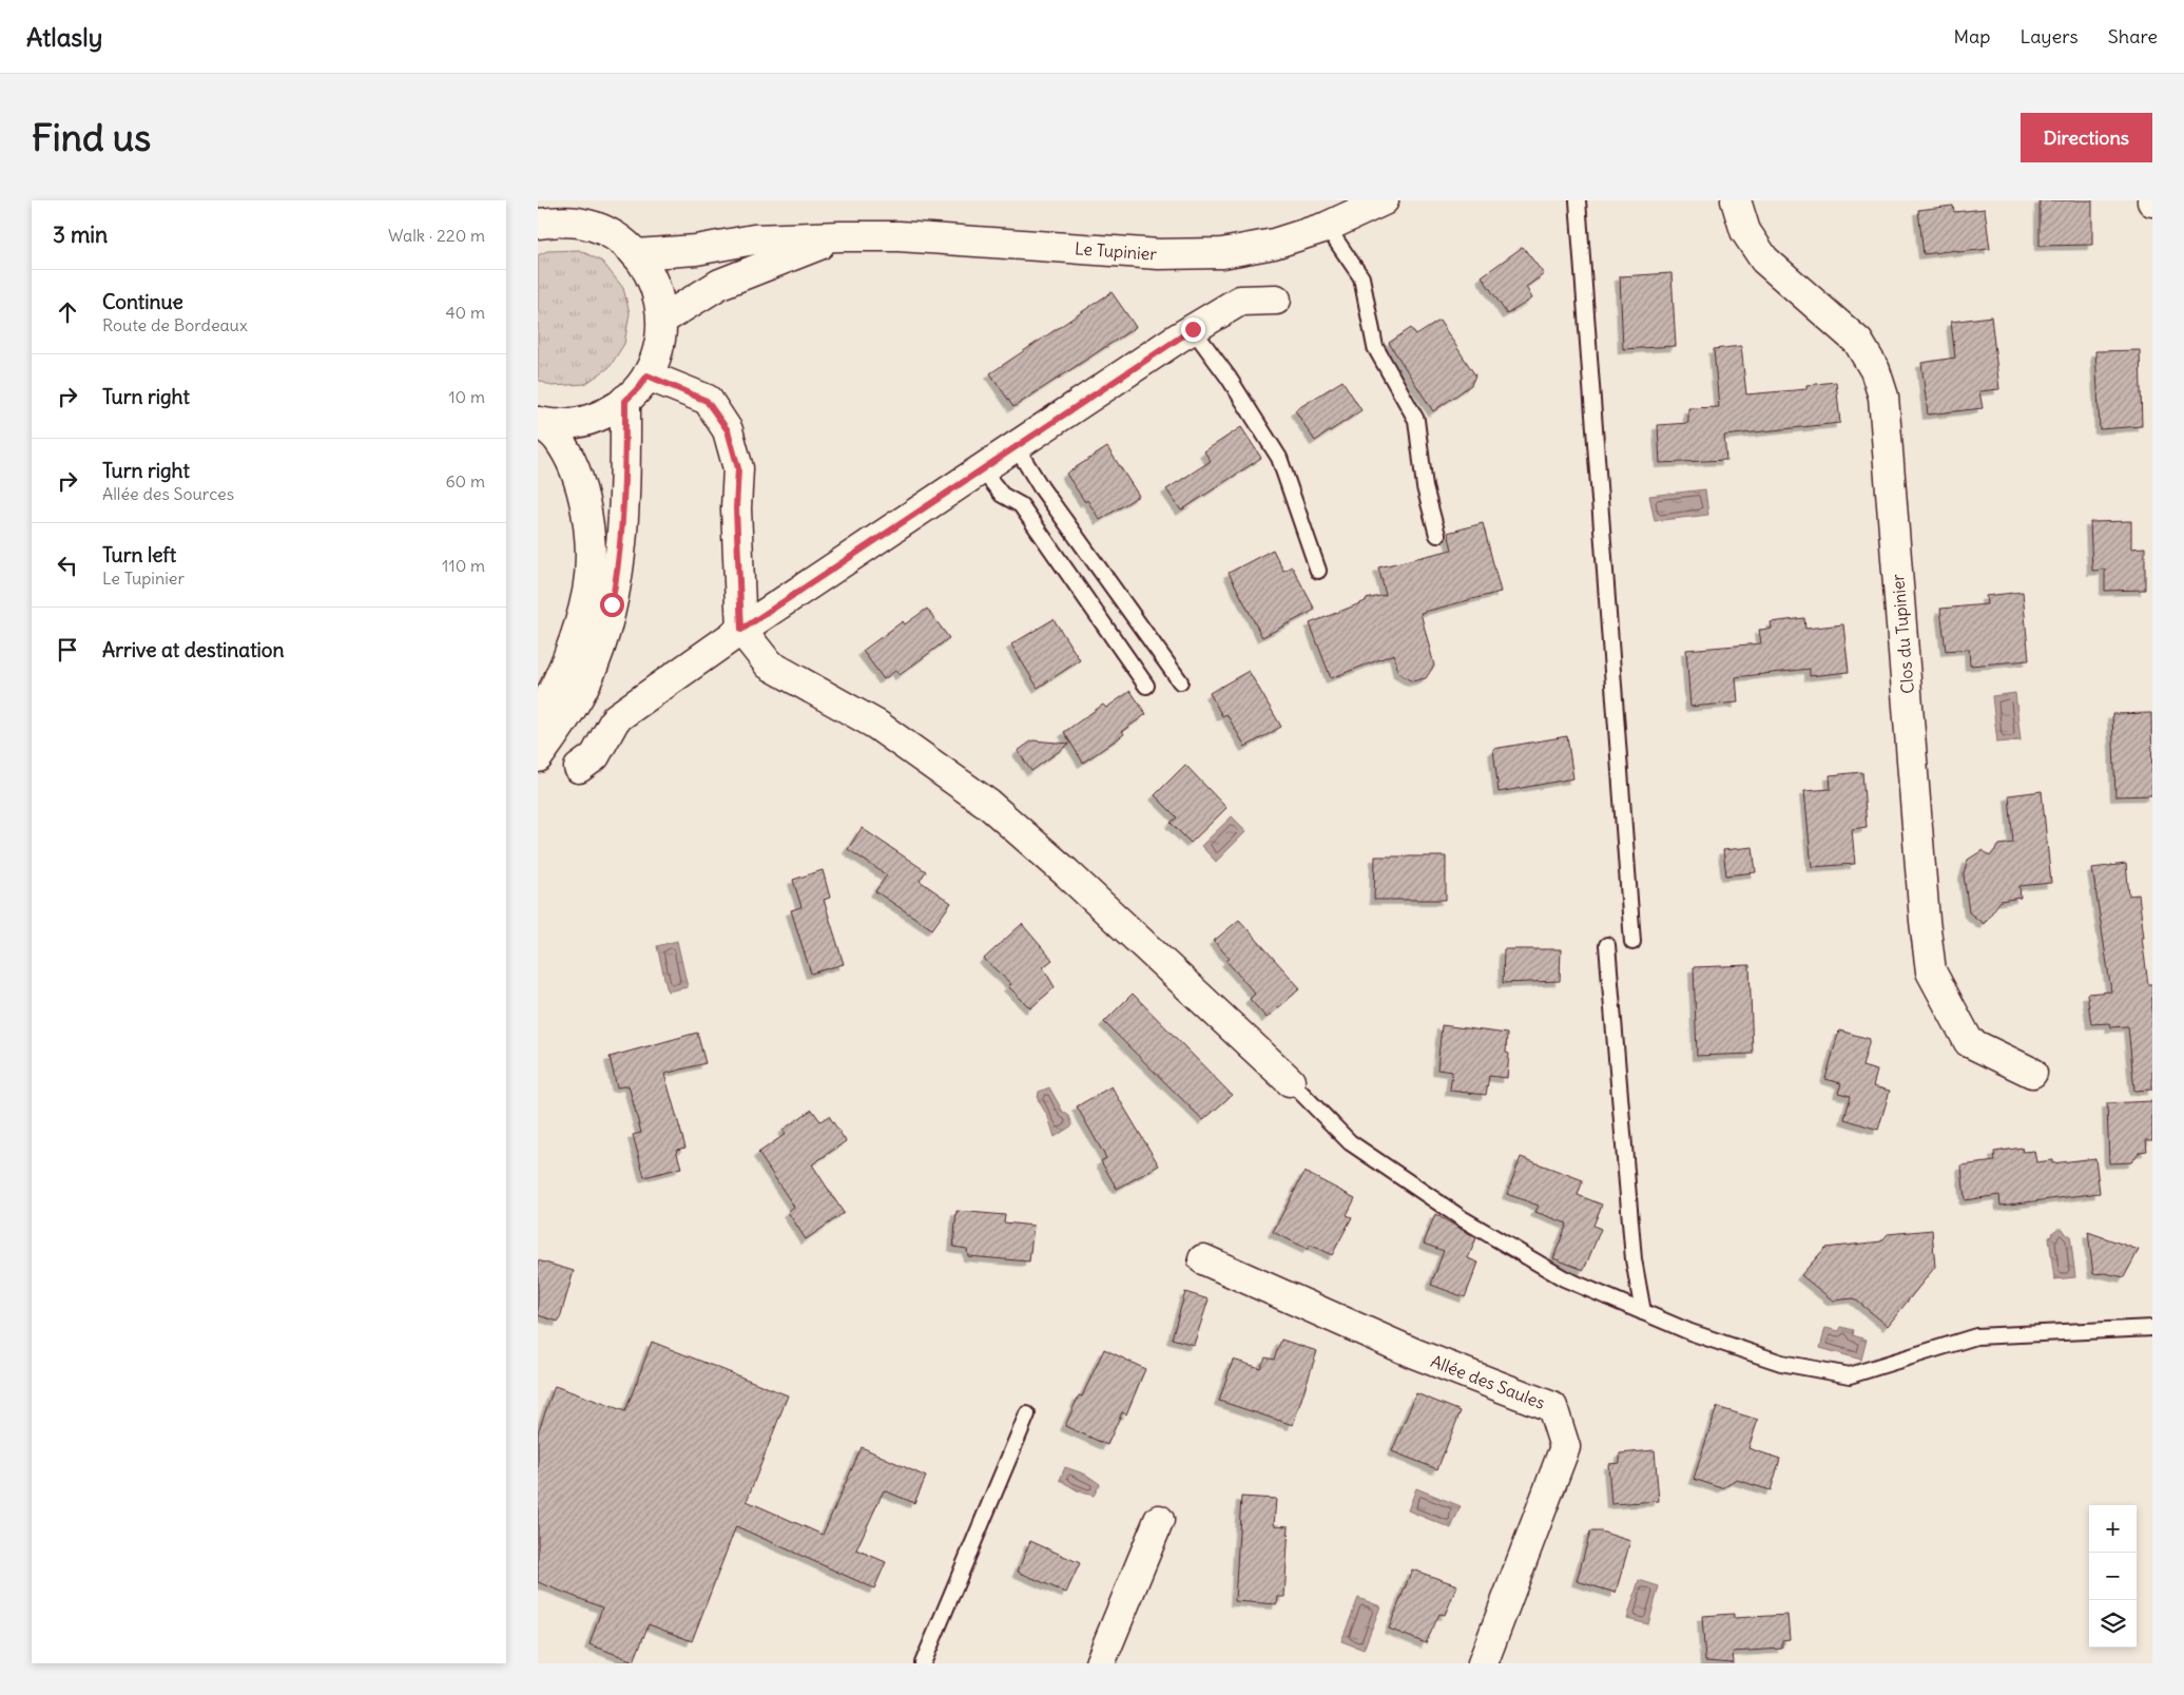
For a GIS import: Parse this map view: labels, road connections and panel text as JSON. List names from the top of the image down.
{
  "streets": {
    "street": ["Le Tupinier", "Clos du Tupinier", "Allée des Saules"]
  },
  "page": {
    "header": "Atlasly",
    "nav": ["Map", "Layers", "Share"],
    "buttons": "Directions",
    "title": "Find us",
    "heading": ["3 min", "Walk · 220 m"],
    "list": [
      ["Continue", "Route de Bordeaux", "40 m"],
      ["Turn right", "10 m"],
      ["Turn right", "Allée des Sources", "60 m"],
      ["Turn left", "Le Tupinier", "110 m"],
      "Arrive at destination"
    ],
    "map_buttons": ["+", "−"]
  }
}
